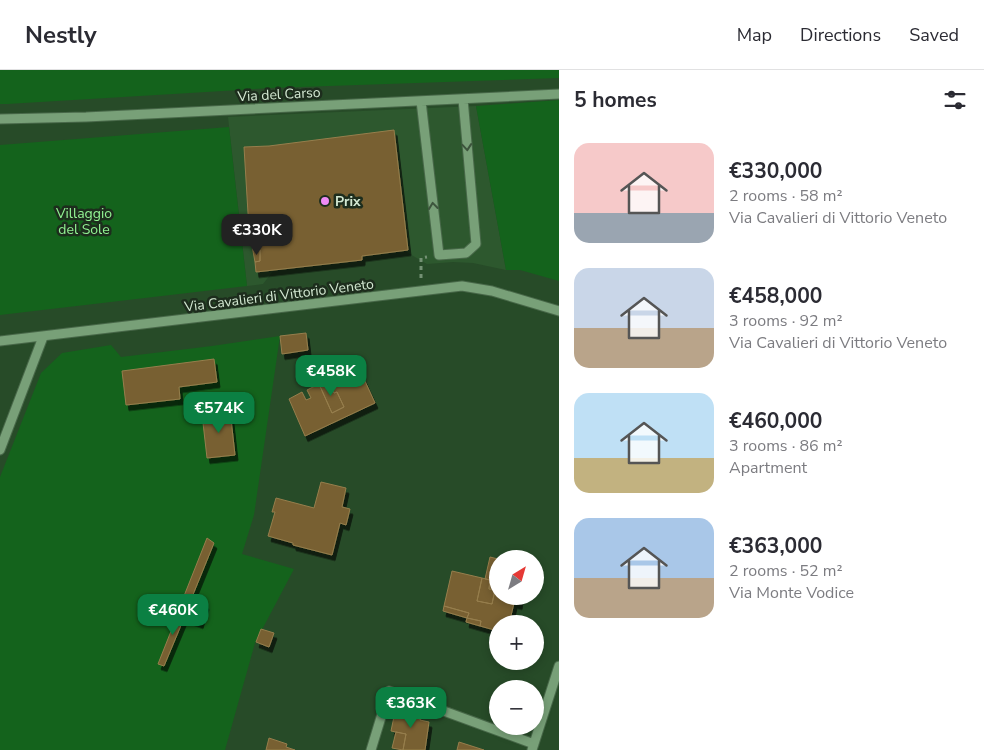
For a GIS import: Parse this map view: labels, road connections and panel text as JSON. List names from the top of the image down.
{
  "streets": {
    "street": ["Via del Carso", "Via Cavalieri di Vittorio Veneto"]
  },
  "parks": ["Villaggio del Sole"],
  "places": ["Prix"],
  "north": "top right",
  "page": {
    "header": "Nestly",
    "nav": ["Map", "Directions", "Saved"],
    "heading": "5 homes",
    "list": [
      {
        "name": "€330,000",
        "note": "2 rooms · 58 m² · Via Cavalieri di Vittorio Veneto"
      },
      {
        "name": "€458,000",
        "note": "3 rooms · 92 m² · Via Cavalieri di Vittorio Veneto"
      },
      {
        "name": "€460,000",
        "note": "3 rooms · 86 m² · Apartment"
      },
      {
        "name": "€363,000",
        "note": "2 rooms · 52 m² · Via Monte Vodice"
      }
    ],
    "price": [
      "€330K",
      "€458K",
      "€574K",
      "€460K",
      "€363K"
    ],
    "map_buttons": ["+", "−"]
  }
}
